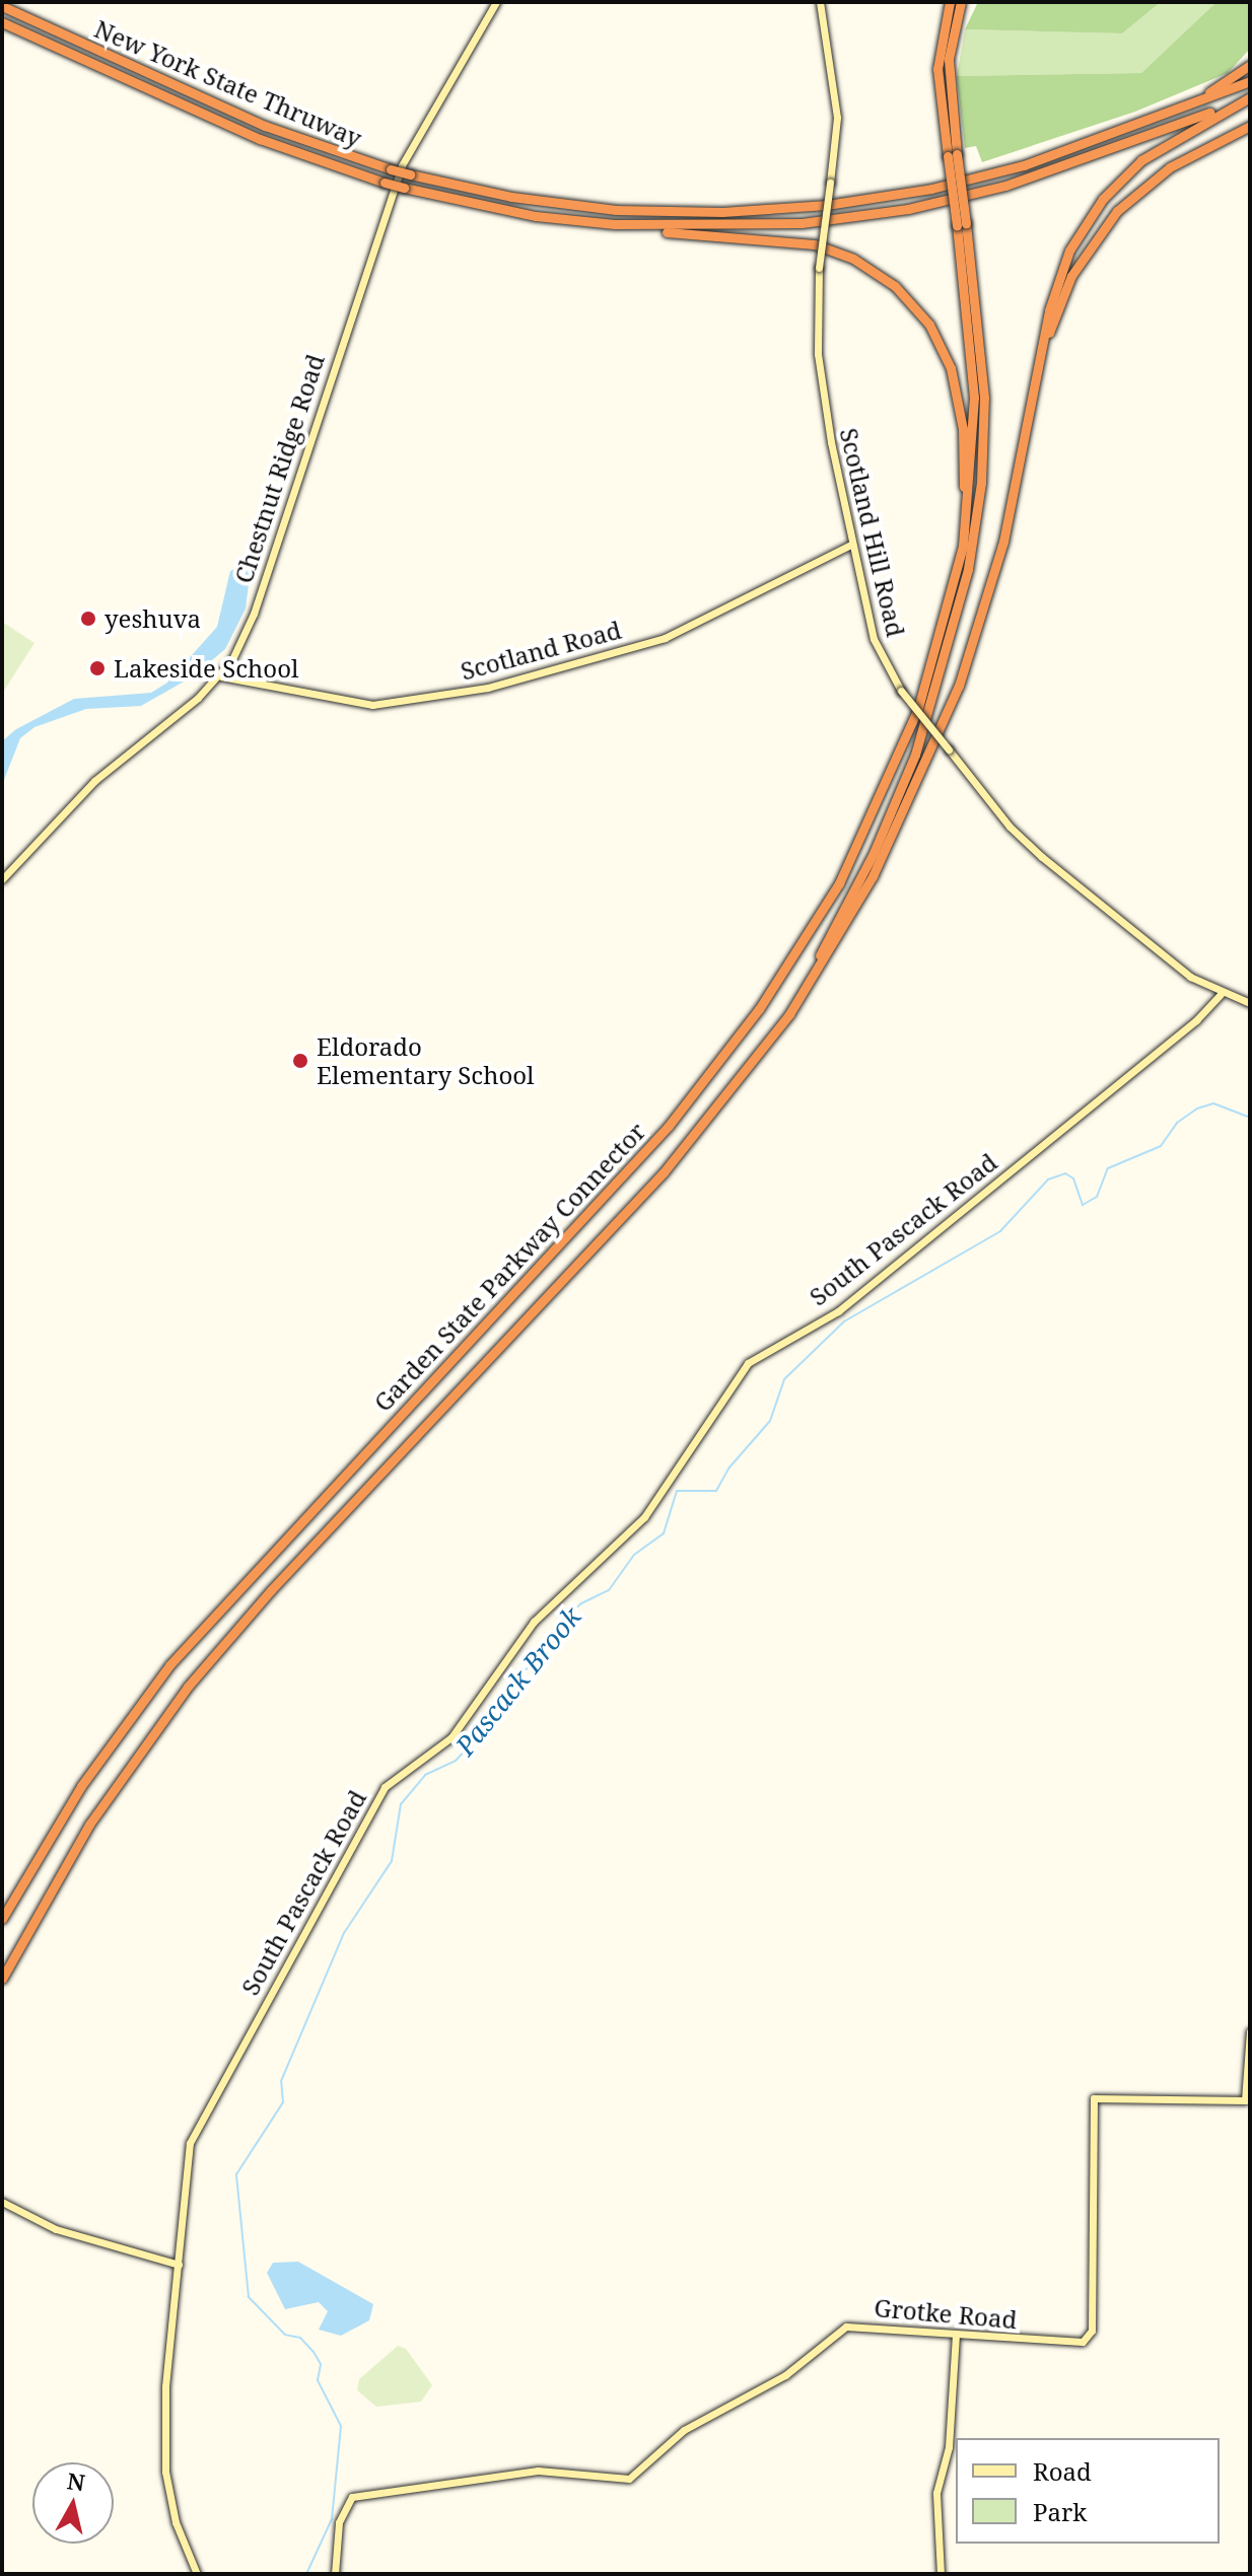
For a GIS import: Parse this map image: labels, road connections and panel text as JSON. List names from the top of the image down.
{
  "streets": {
    "highway": ["New York State Thruway", "Garden State Parkway Connector"],
    "street": [
      "Chestnut Ridge Road",
      "Scotland Hill Road",
      "Scotland Road",
      "South Pascack Road",
      "Grotke Road"
    ]
  },
  "crossings": [
    ["Chestnut Ridge Road", "Scotland Road"],
    ["Scotland Hill Road", "Scotland Road"],
    ["Scotland Hill Road", "South Pascack Road"]
  ],
  "water": ["Pascack Brook"],
  "places": ["yeshuva", "Lakeside School", "Eldorado Elementary School"],
  "legend": ["Road", "Park"],
  "north": "top"
}
